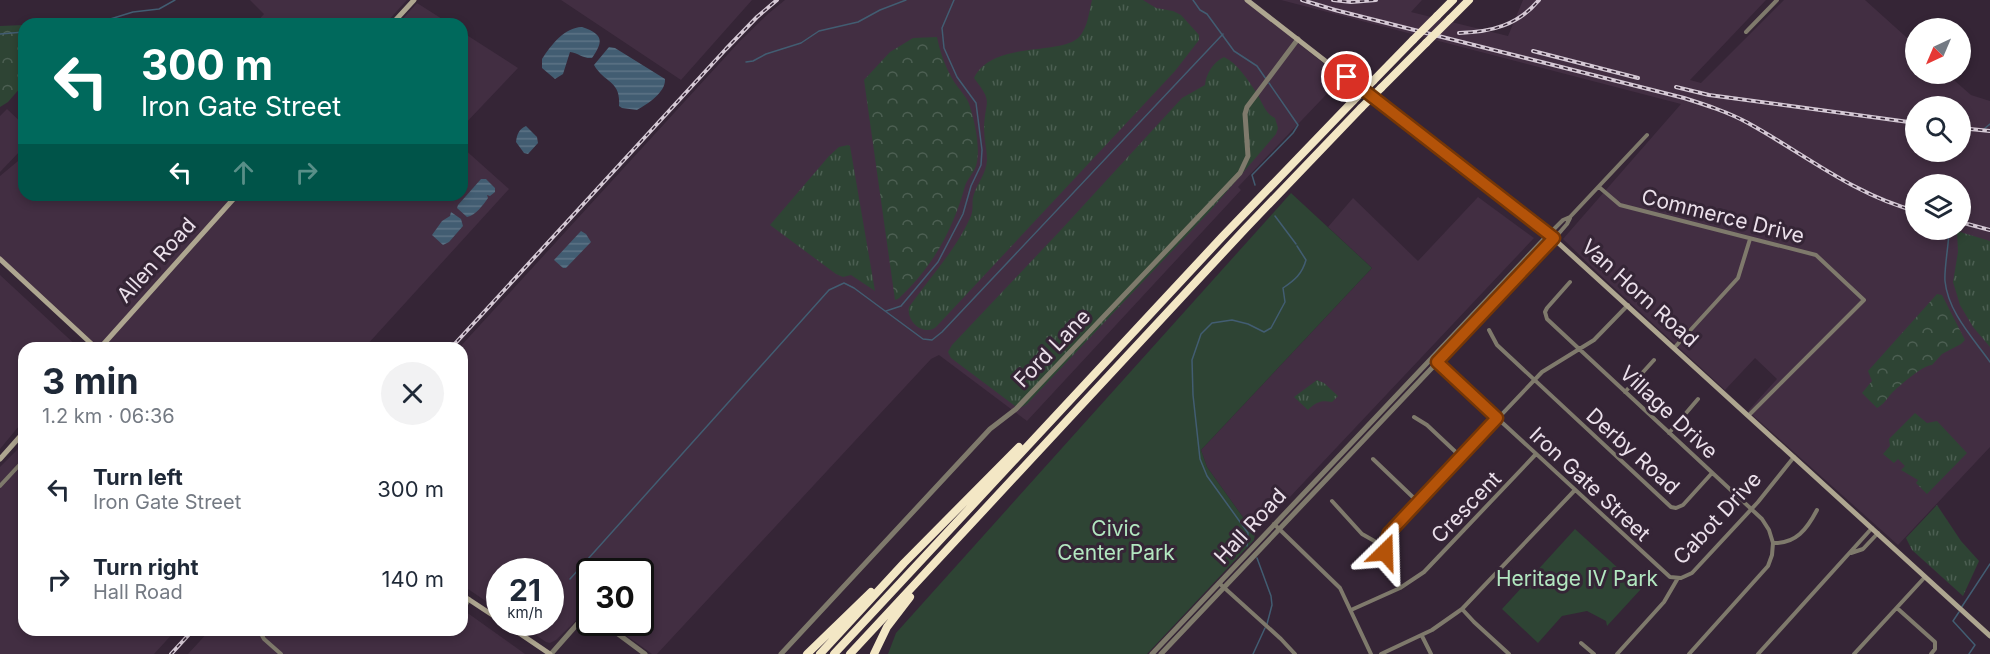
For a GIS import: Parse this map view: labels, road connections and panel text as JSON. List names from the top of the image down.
{
  "streets": {
    "main road": ["Allen Road", "Van Horn Road"],
    "street": [
      "Commerce Drive",
      "Ford Lane",
      "Village Drive",
      "Derby Road",
      "Iron Gate Street",
      "Crescent",
      "Cabot Drive",
      "Hall Road"
    ]
  },
  "crossings": [
    ["Commerce Drive", "Van Horn Road"],
    ["Commerce Drive", "Hall Road"],
    ["Van Horn Road", "Ford Lane"],
    ["Van Horn Road", "Cabot Drive"],
    ["Van Horn Road", "Hall Road"],
    ["Village Drive", "Derby Road"],
    ["Village Drive", "Cabot Drive"],
    ["Iron Gate Street", "Crescent"],
    ["Iron Gate Street", "Cabot Drive"],
    ["Iron Gate Street", "Hall Road"]
  ],
  "parks": ["Civic Center Park", "Heritage IV Park"],
  "north": "bottom left",
  "page": {
    "turn": ["300 m", "Iron Gate Street"],
    "heading": ["3 min", "1.2 km · 06:36"],
    "list": [
      {
        "name": "Turn left",
        "note": "Iron Gate Street",
        "value": "300 m"
      },
      {
        "name": "Turn right",
        "note": "Hall Road",
        "value": "140 m"
      }
    ],
    "speed": "21 km/h",
    "limit": "30"
  }
}
